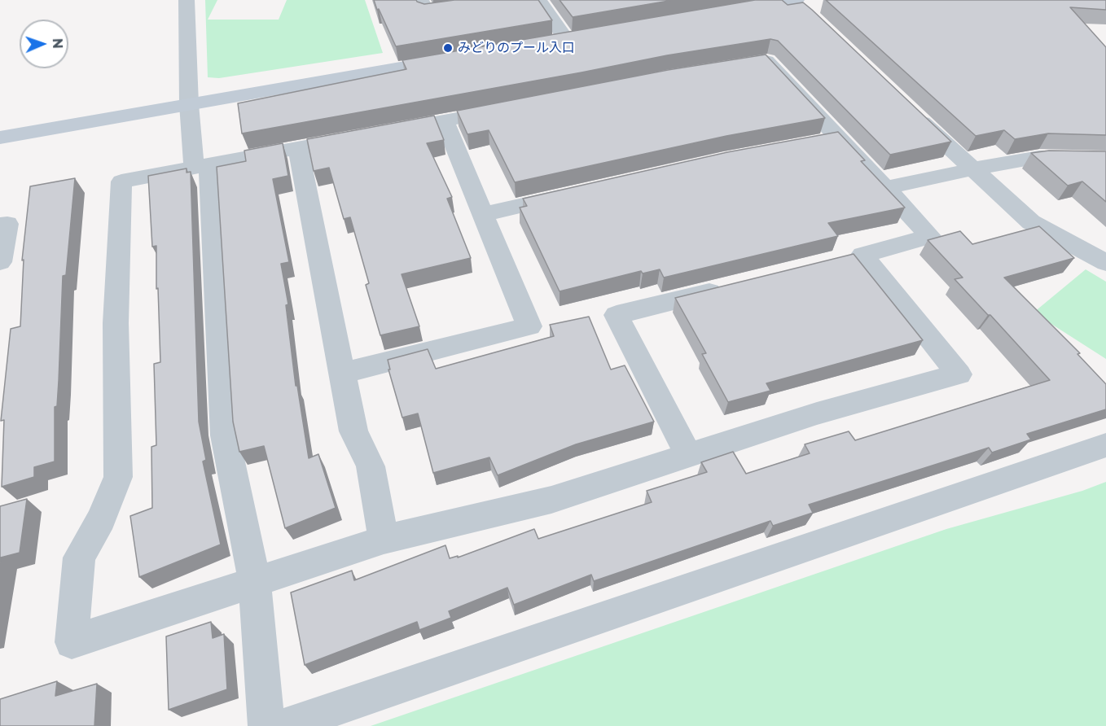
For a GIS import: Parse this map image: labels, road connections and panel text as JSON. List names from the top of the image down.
{
  "places": ["みどりのプール入口"],
  "north": "right"
}
